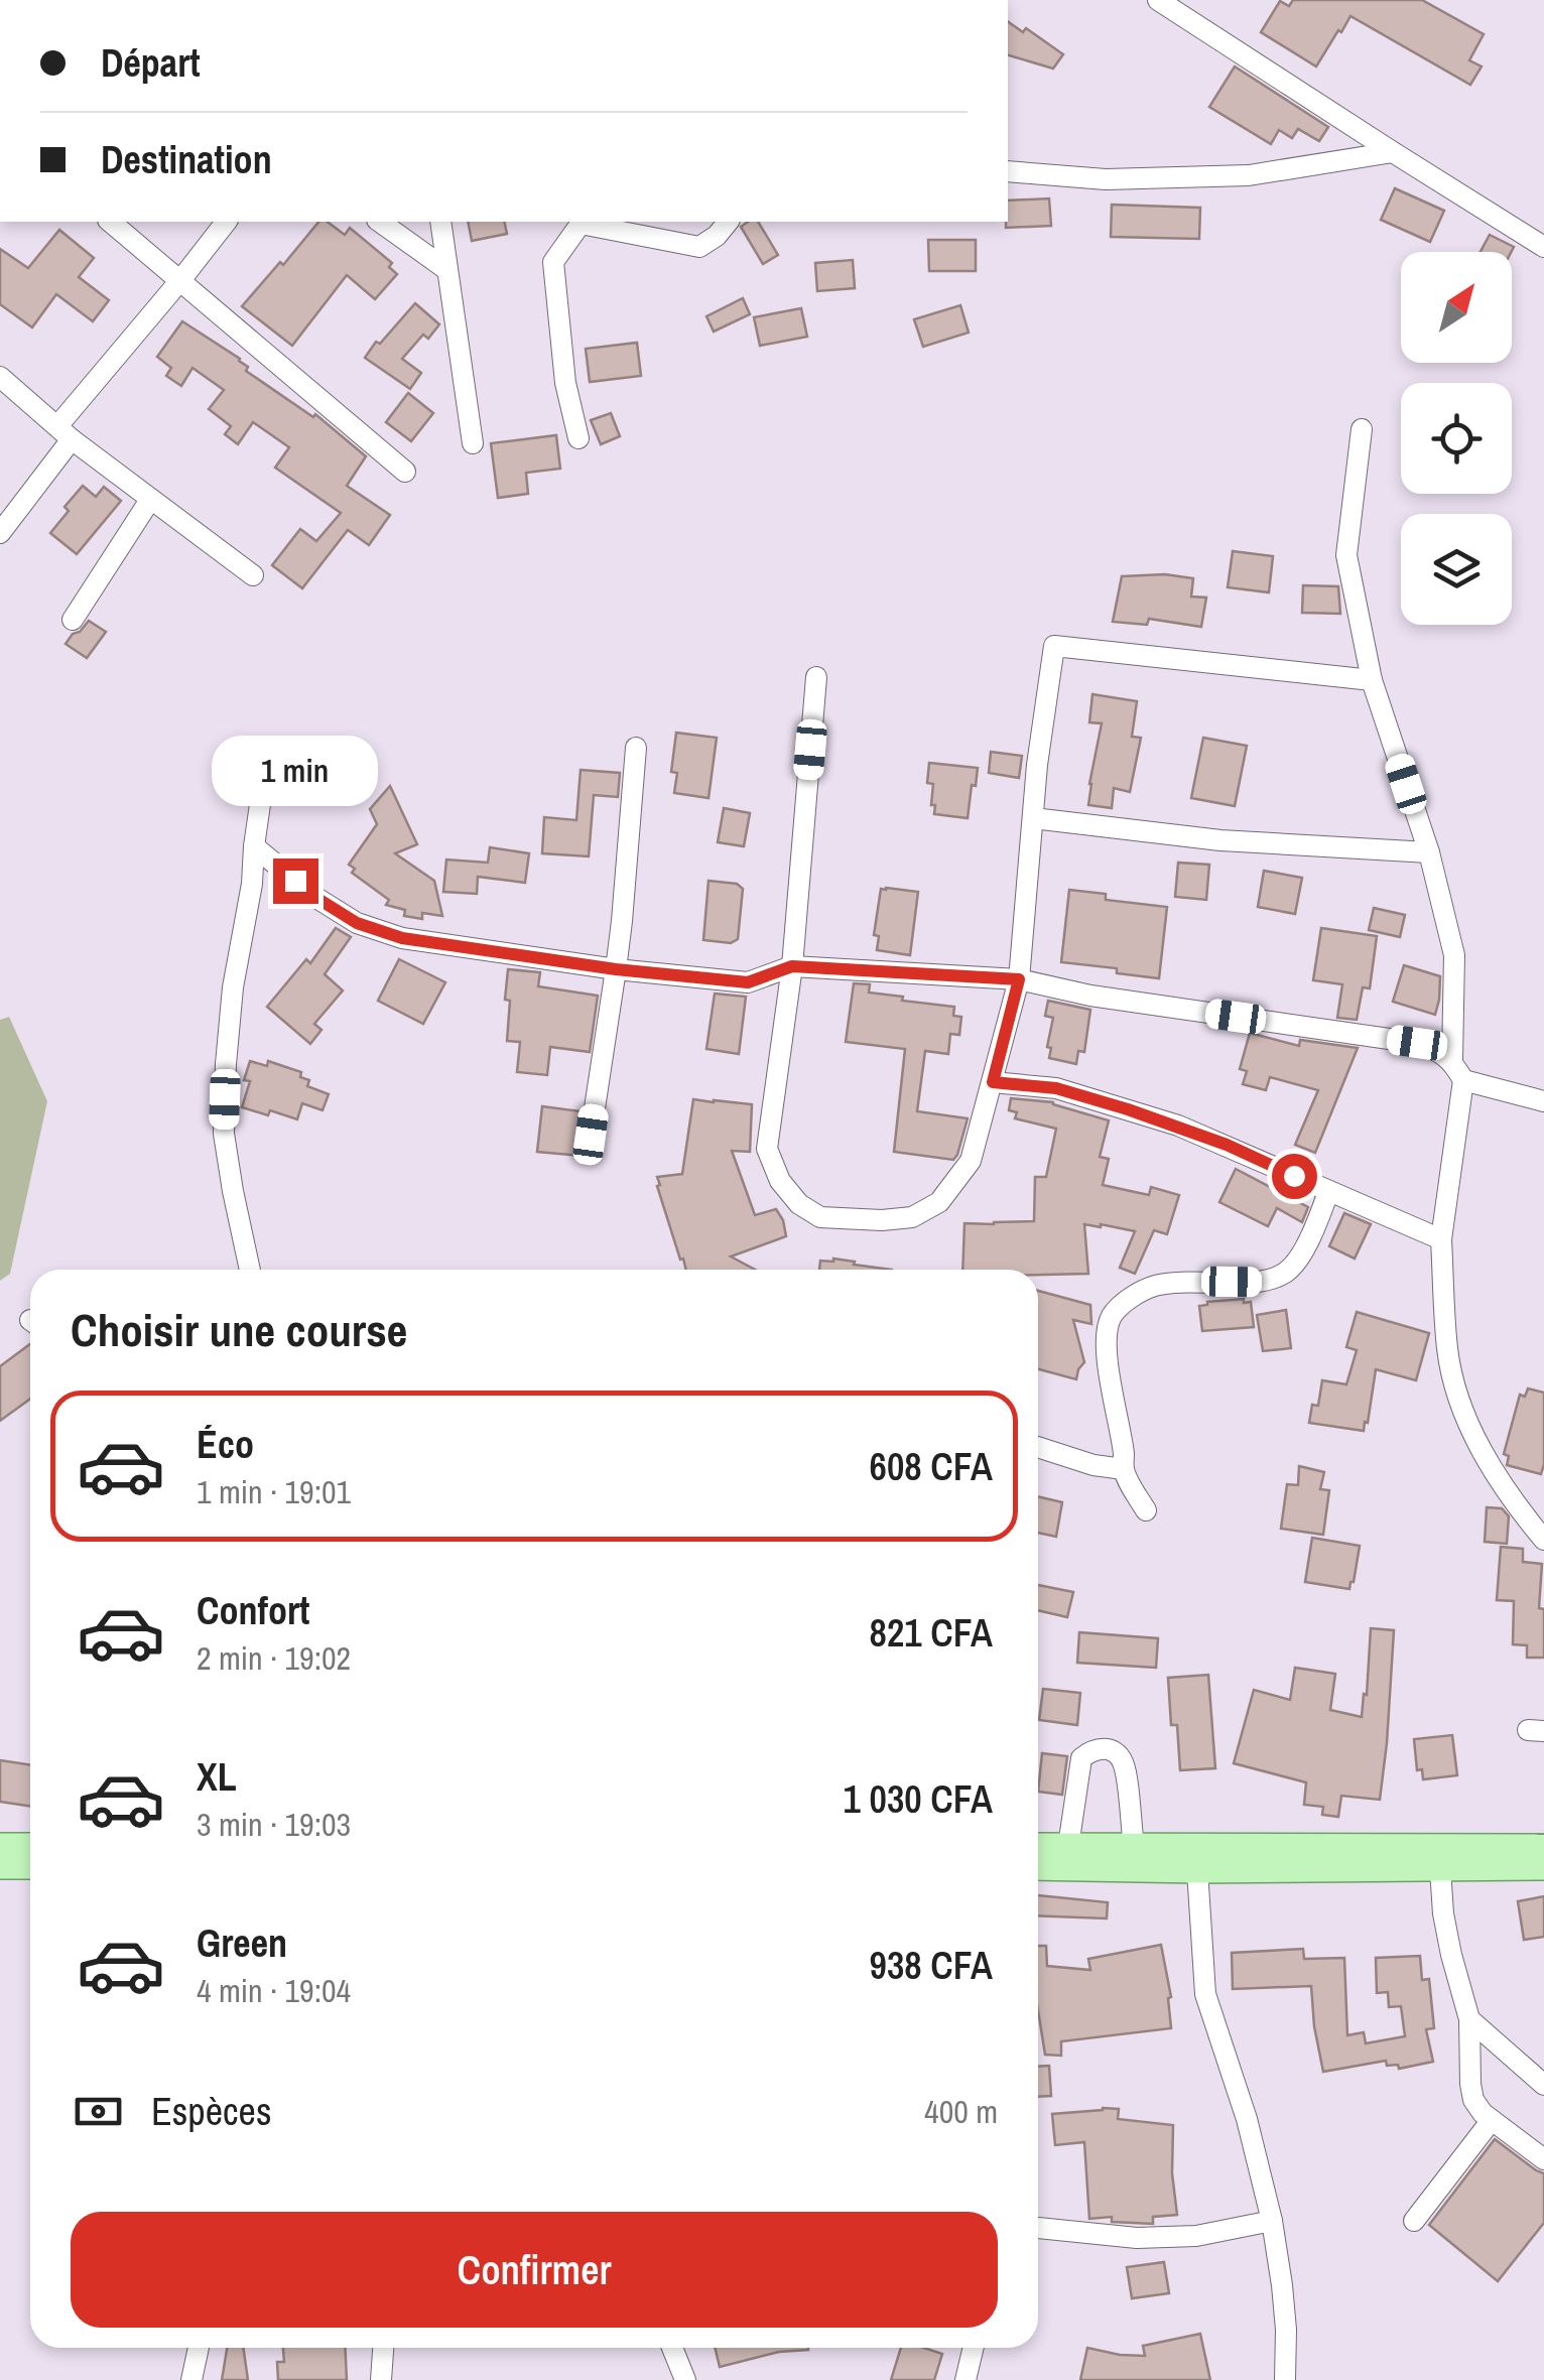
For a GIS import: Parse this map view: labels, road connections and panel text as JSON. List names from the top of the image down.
{
  "north": "top right",
  "page": {
    "banner": ["Départ", "Destination"],
    "bubble": "1 min",
    "heading": "Choisir une course",
    "list": [
      {
        "name": "Éco",
        "note": "1 min · 19:01",
        "value": "608 CFA"
      },
      {
        "name": "Confort",
        "note": "2 min · 19:02",
        "value": "821 CFA"
      },
      {
        "name": "XL",
        "note": "3 min · 19:03",
        "value": "1 030 CFA"
      },
      {
        "name": "Green",
        "note": "4 min · 19:04",
        "value": "938 CFA"
      }
    ],
    "pay": ["Espèces", "400 m"],
    "buttons": "Confirmer"
  }
}
